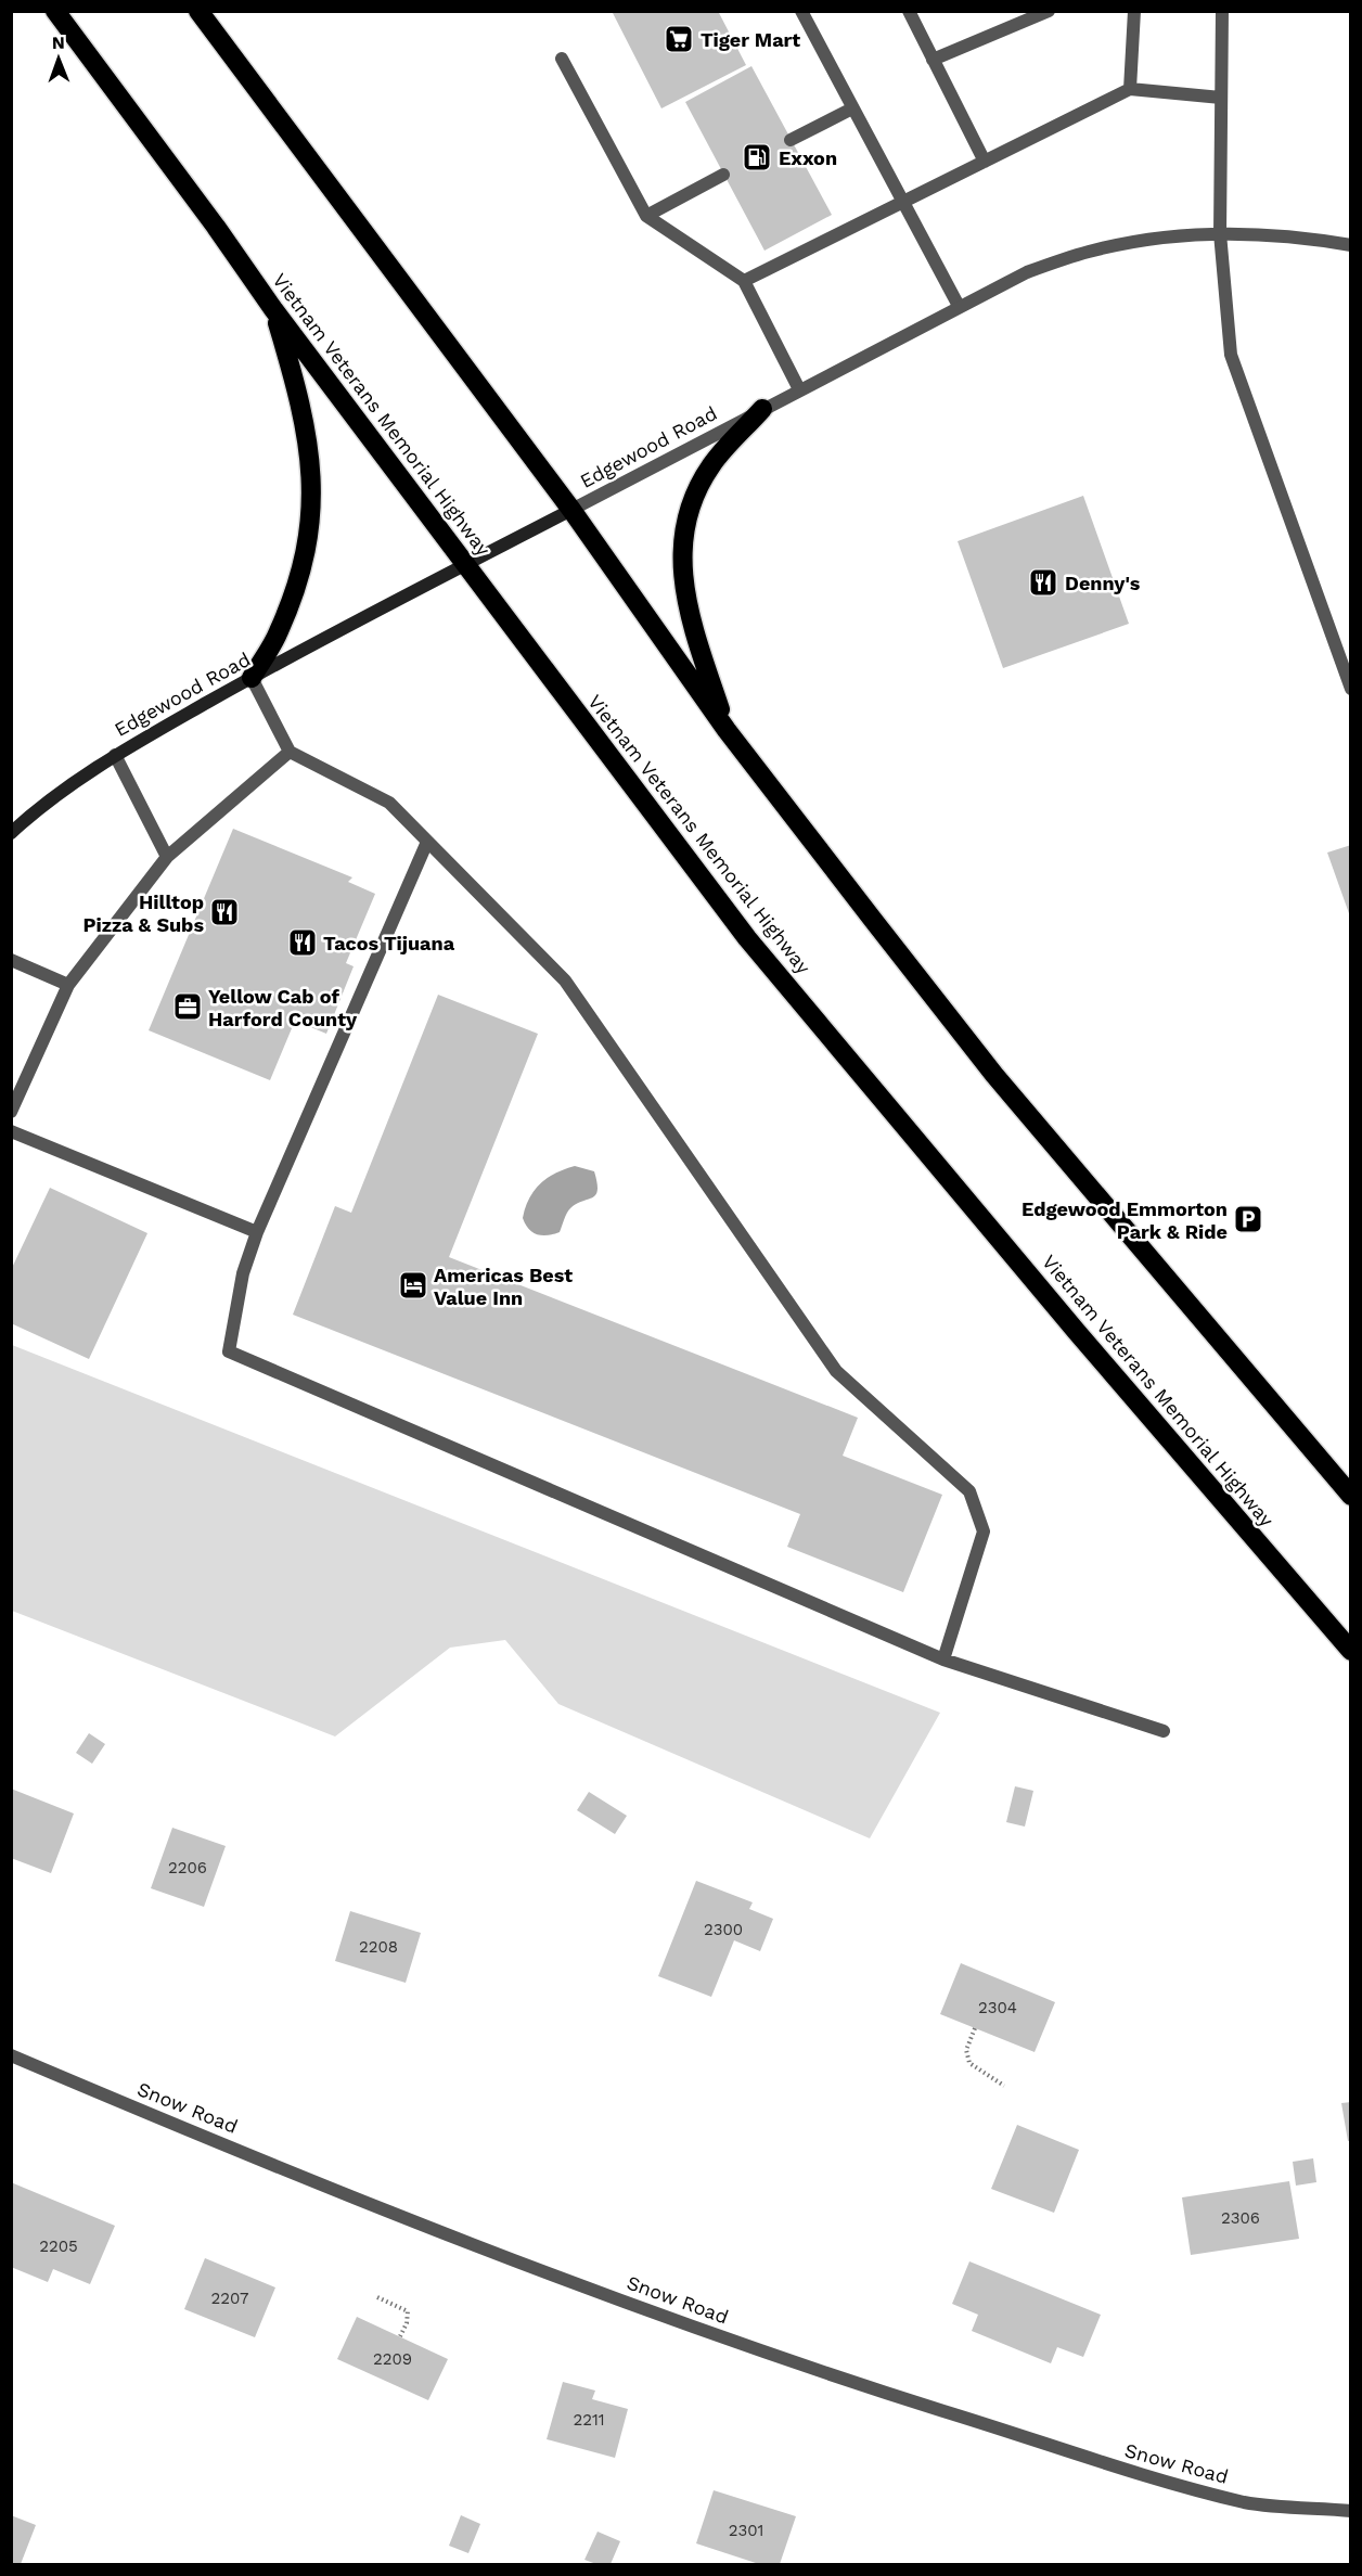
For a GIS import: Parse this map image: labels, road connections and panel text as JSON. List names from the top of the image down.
{
  "streets": {
    "highway": ["Vietnam Veterans Memorial Highway"],
    "street": ["Edgewood Road", "Snow Road"]
  },
  "crossings": [
    ["Vietnam Veterans Memorial Highway", "Edgewood Road"]
  ],
  "places": {
    "supermarket": ["Tiger Mart"],
    "fuel station": ["Exxon"],
    "restaurant": ["Denny's", "Hilltop Pizza & Subs", "Tacos Tijuana"],
    "office": ["Yellow Cab of Harford County"],
    "parking": ["Edgewood Emmorton Park & Ride"],
    "hotel": ["Americas Best Value Inn"]
  },
  "house_numbers": [
    "2206",
    "2300",
    "2208",
    "2304",
    "2306",
    "2205",
    "2207",
    "2209",
    "2211",
    "2301"
  ],
  "north": "top"
}
